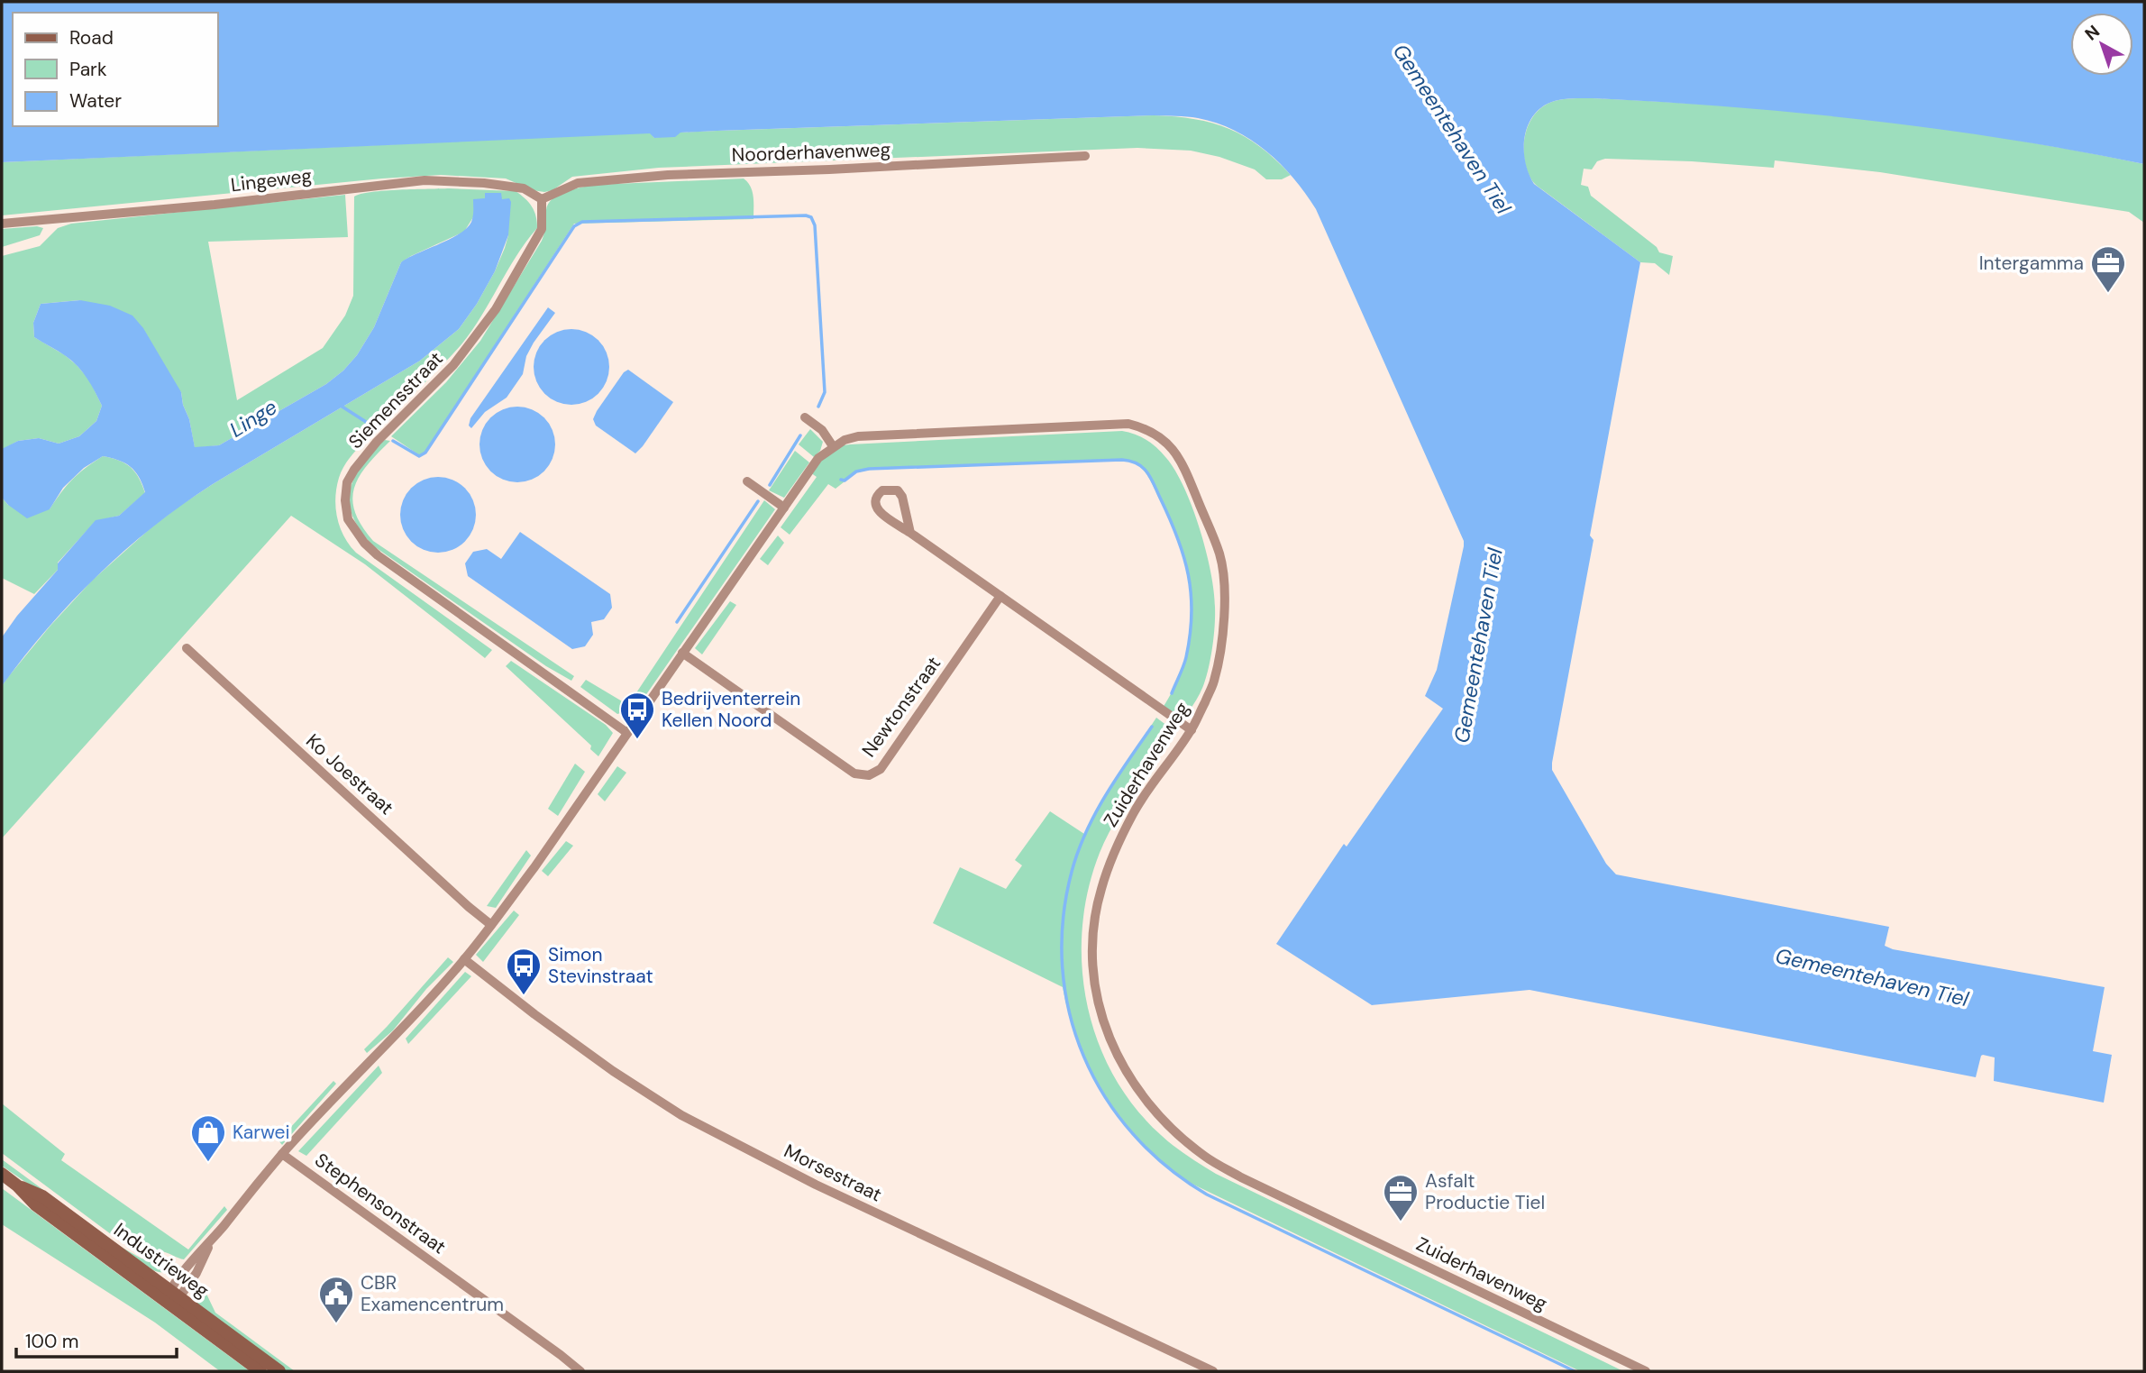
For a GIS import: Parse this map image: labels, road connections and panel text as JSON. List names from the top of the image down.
{
  "streets": {
    "main road": ["Industrieweg"],
    "street": [
      "Noorderhavenweg",
      "Lingeweg",
      "Siemensstraat",
      "Newtonstraat",
      "Zuiderhavenweg",
      "Ko Joestraat",
      "Morsestraat",
      "Stephensonstraat"
    ]
  },
  "crossings": [
    ["Noorderhavenweg", "Lingeweg"],
    ["Noorderhavenweg", "Siemensstraat"],
    ["Lingeweg", "Siemensstraat"]
  ],
  "water": ["Gemeentehaven Tiel", "Linge"],
  "places": {
    "office": ["Intergamma", "Asfalt Productie Tiel"],
    "bus stop": ["Bedrijventerrein Kellen Noord", "Simon Stevinstraat"],
    "shop": ["Karwei"],
    "public building": ["CBR Examencentrum"]
  },
  "legend": ["Road", "Park", "Water"],
  "scale_bar": "100 m",
  "north": "top left"
}
